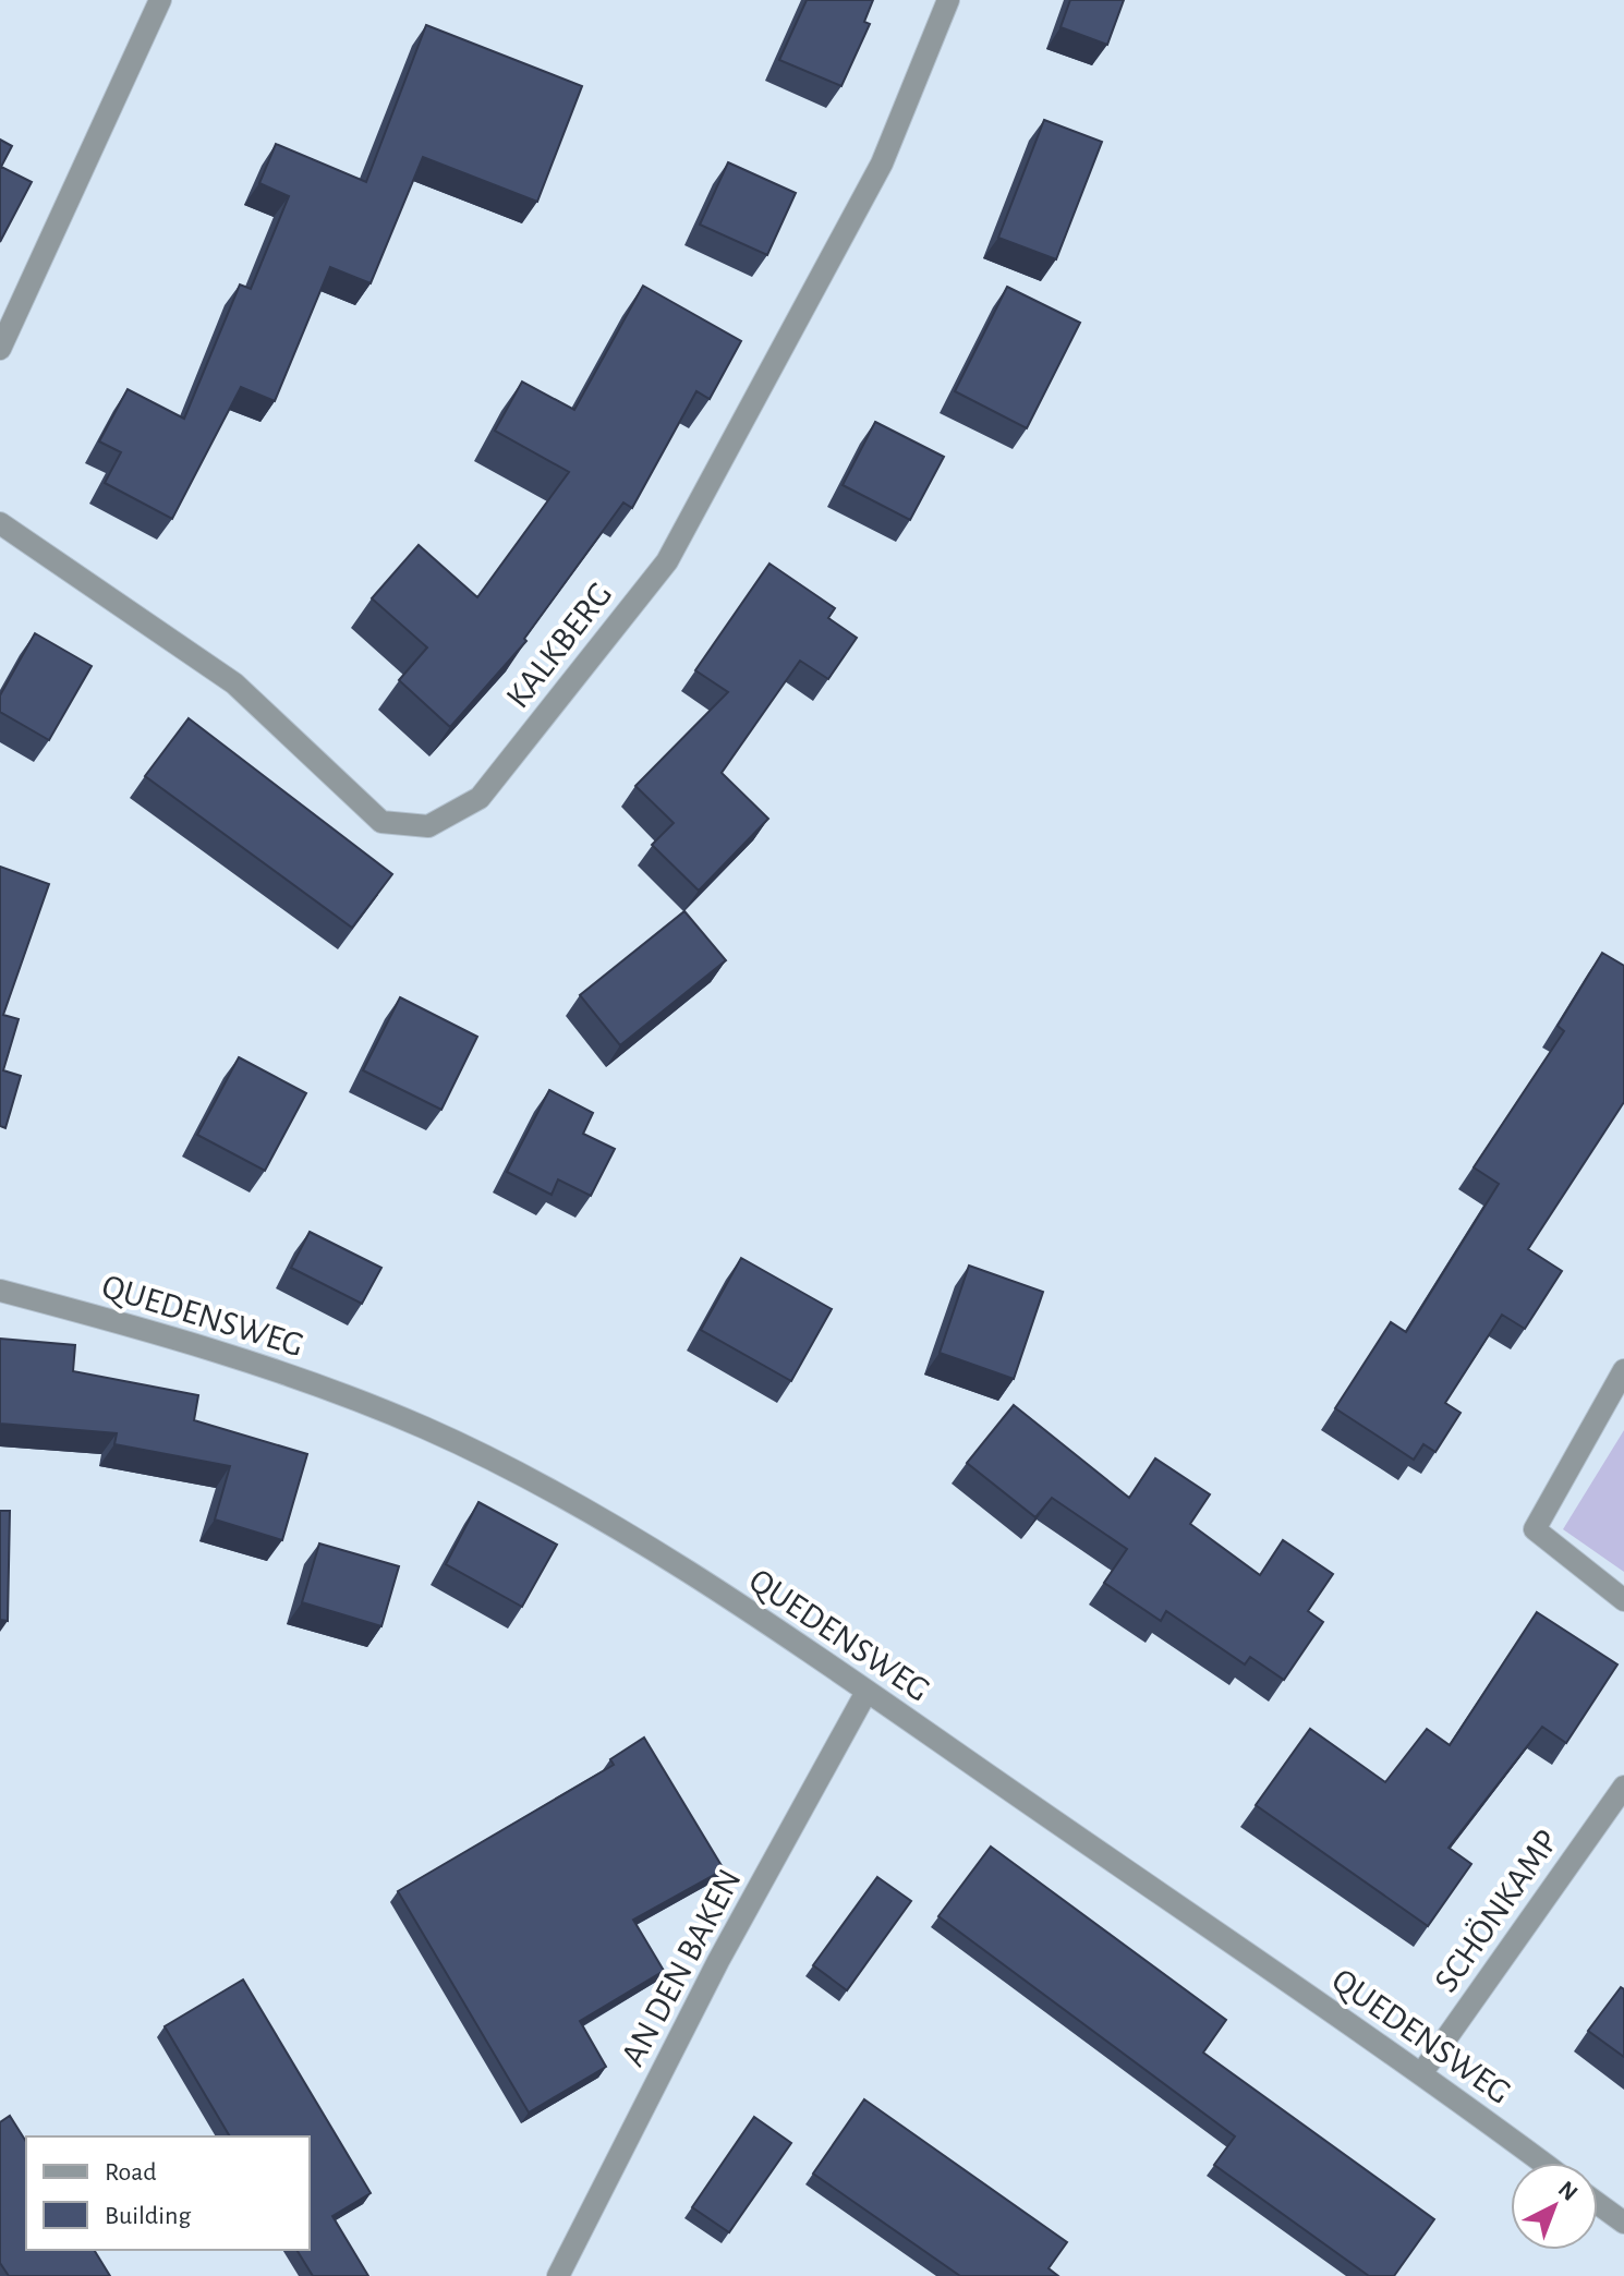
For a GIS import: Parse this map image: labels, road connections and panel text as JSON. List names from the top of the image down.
{
  "streets": {
    "street": [
      "KALKBERG",
      "QUEDENSWEG",
      "SCHÖNKAMP",
      "AN DEN BAKEN"
    ]
  },
  "crossings": [
    ["QUEDENSWEG", "SCHÖNKAMP"],
    ["QUEDENSWEG", "AN DEN BAKEN"]
  ],
  "legend": ["Road", "Building"],
  "north": "top right"
}
